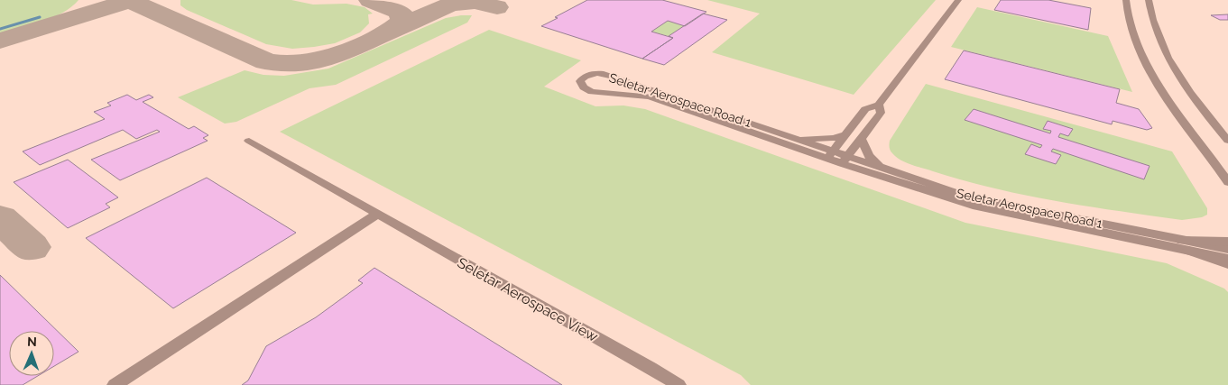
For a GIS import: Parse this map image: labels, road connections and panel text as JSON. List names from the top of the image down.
{
  "streets": {
    "street": ["Seletar Aerospace Road 1", "Seletar Aerospace View"]
  },
  "north": "top"
}
